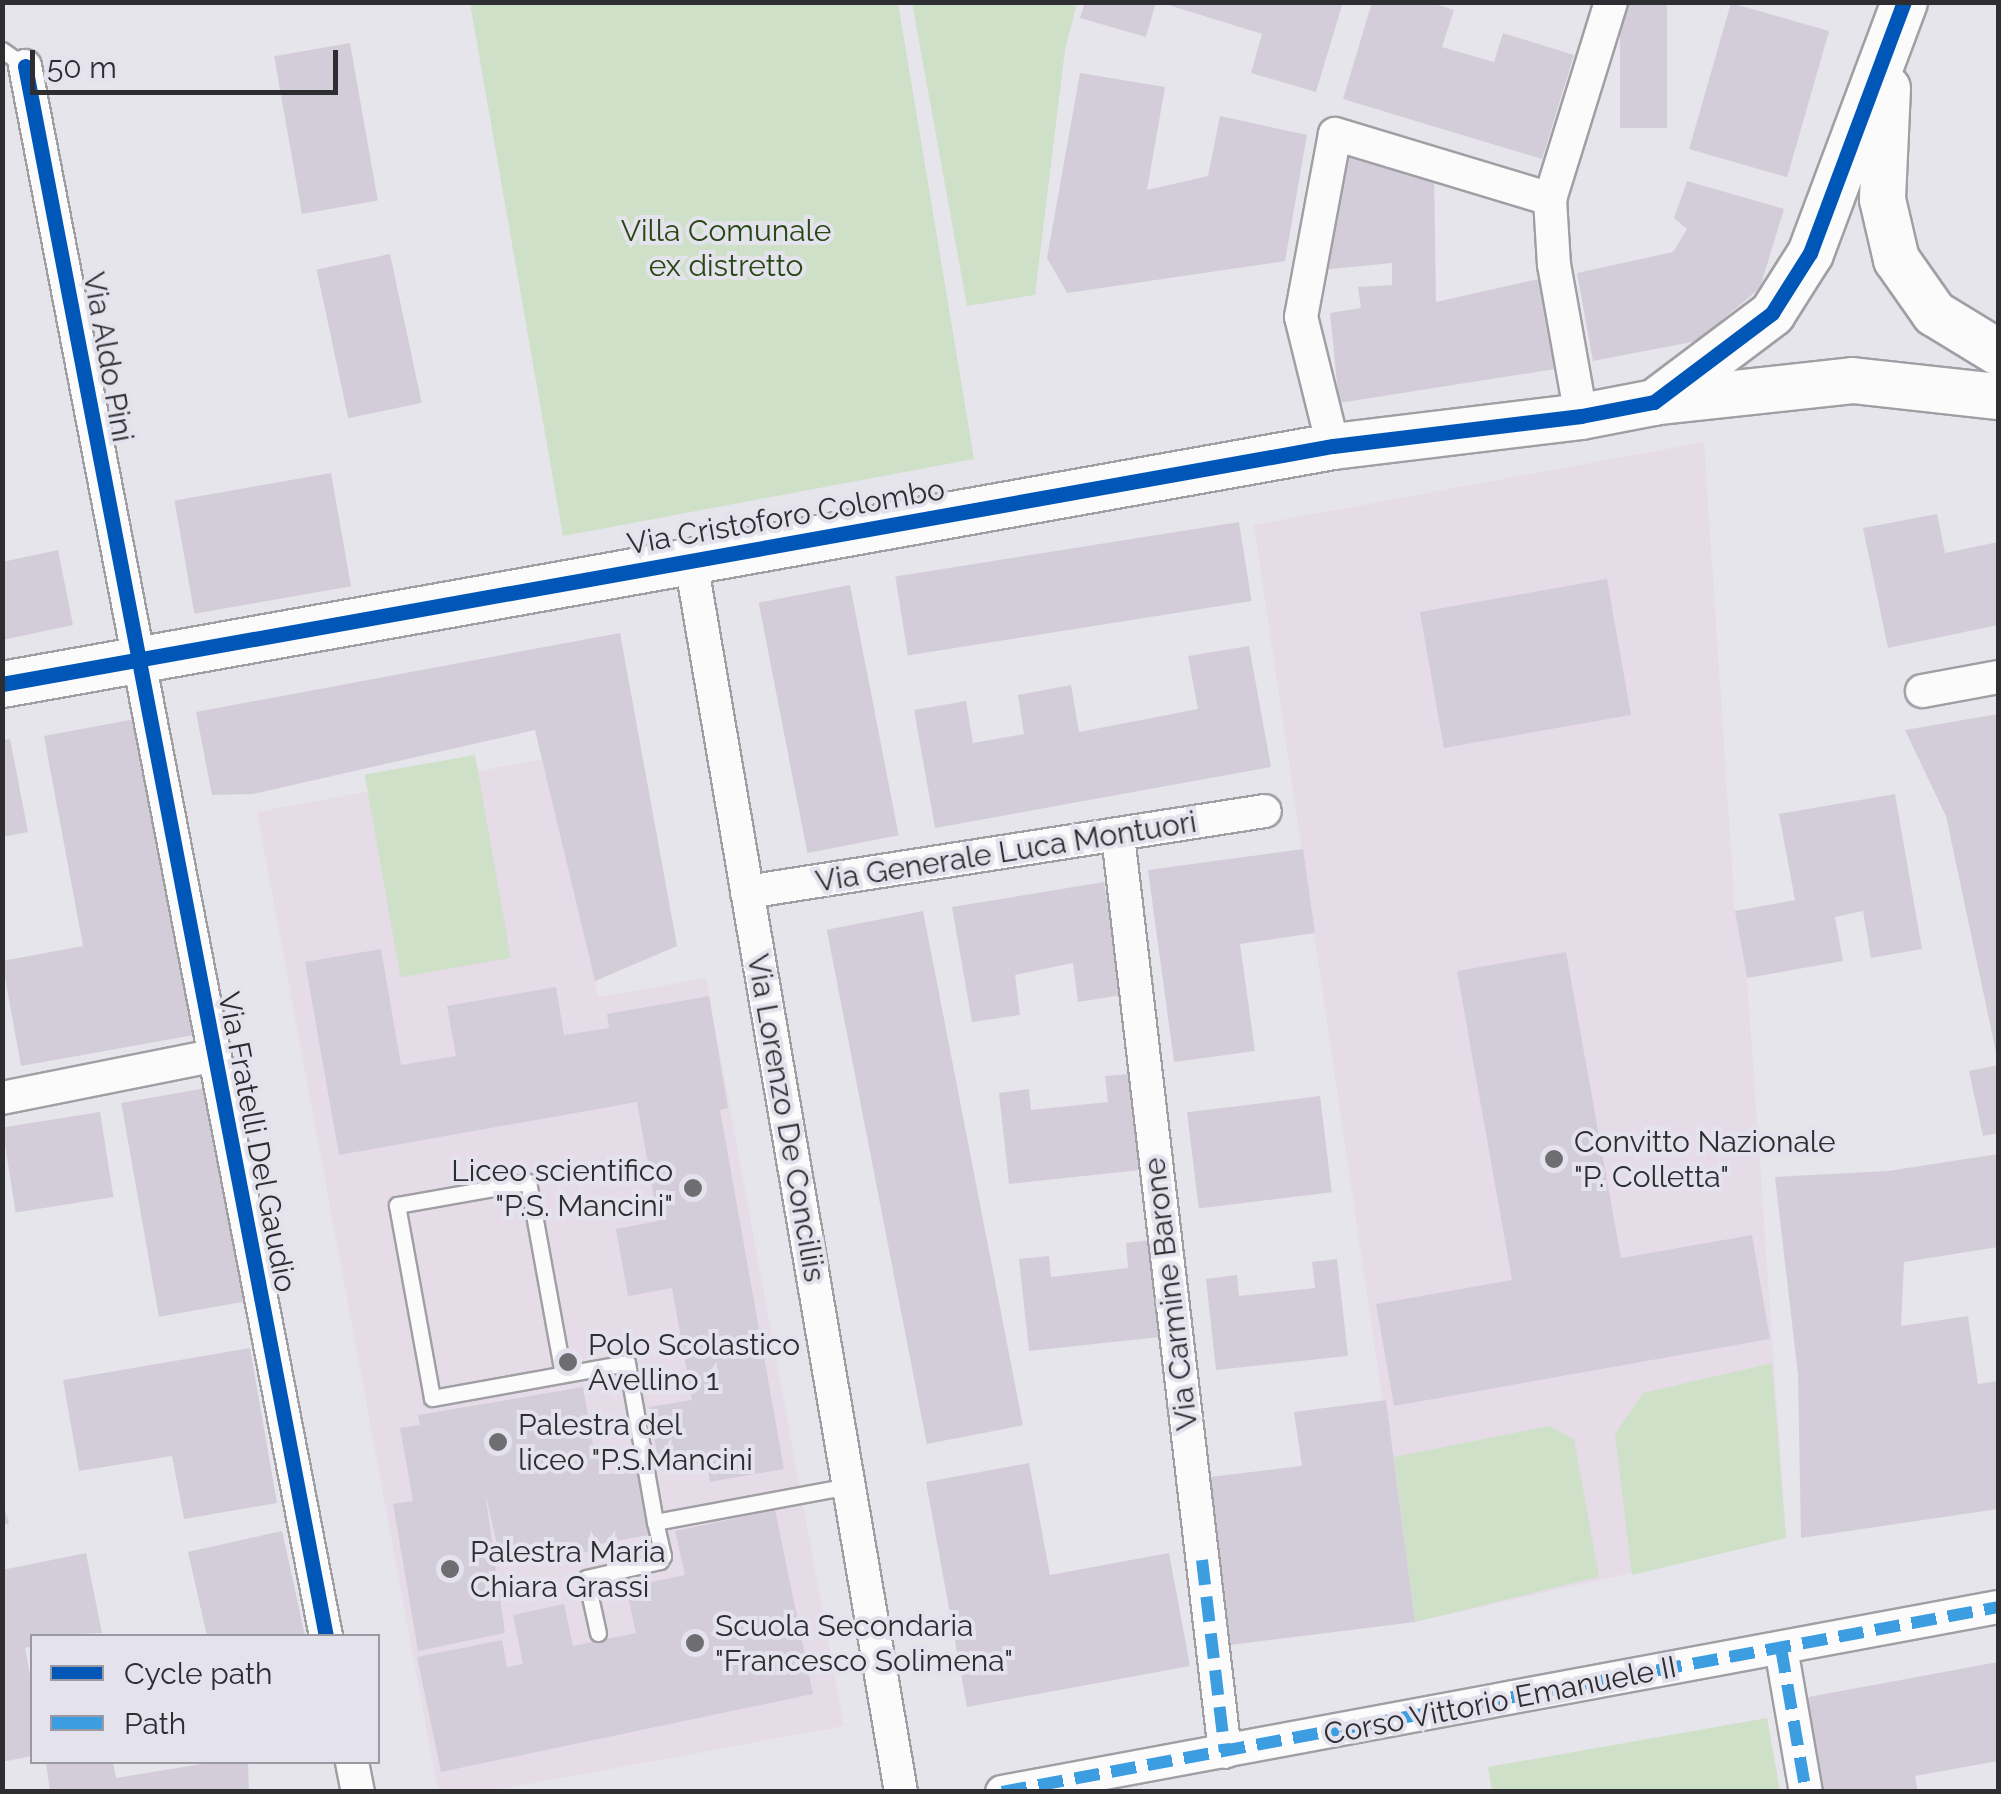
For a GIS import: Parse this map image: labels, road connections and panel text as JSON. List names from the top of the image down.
{
  "streets": {
    "street": [
      "Via Aldo Pini",
      "Via Cristoforo Colombo",
      "Via Generale Luca Montuori",
      "Via Lorenzo De Conciliis",
      "Via Fratelli Del Gaudio",
      "Via Carmine Barone",
      "Corso Vittorio Emanuele II"
    ]
  },
  "crossings": [
    ["Via Aldo Pini", "Via Cristoforo Colombo"],
    ["Via Aldo Pini", "Via Fratelli Del Gaudio"],
    ["Via Cristoforo Colombo", "Via Lorenzo De Conciliis"],
    ["Via Cristoforo Colombo", "Via Fratelli Del Gaudio"],
    ["Via Generale Luca Montuori", "Via Lorenzo De Conciliis"],
    ["Via Generale Luca Montuori", "Via Carmine Barone"],
    ["Via Carmine Barone", "Corso Vittorio Emanuele II"]
  ],
  "parks": ["Villa Comunale ex distretto"],
  "places": [
    "Convitto Nazionale \"P. Colletta\"",
    "Liceo scientifico \"P.S. Mancini\"",
    "Polo Scolastico Avellino 1",
    "Palestra del liceo \"P.S.Mancini",
    "Palestra Maria Chiara Grassi",
    "Scuola Secondaria \"Francesco Solimena\""
  ],
  "legend": ["Cycle path", "Path"],
  "scale_bar": "50 m"
}
